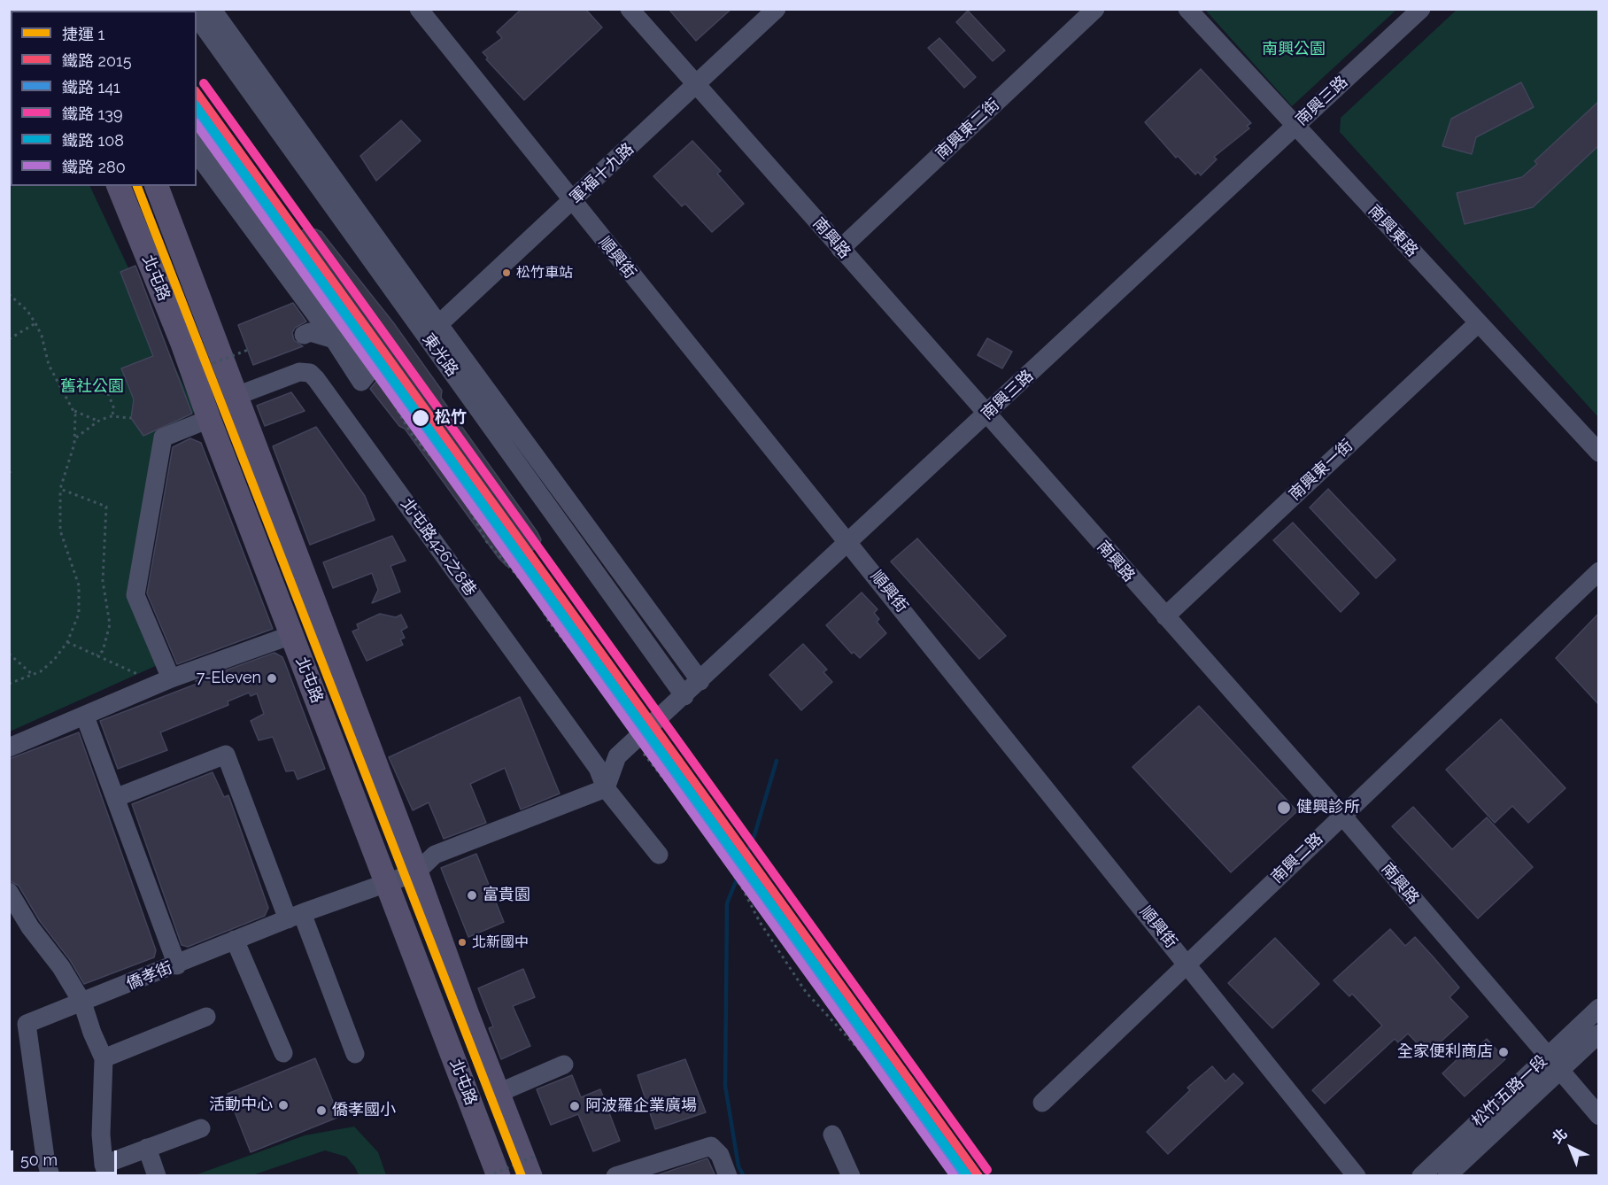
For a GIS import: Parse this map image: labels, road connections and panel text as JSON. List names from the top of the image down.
{
  "streets": {
    "main road": ["北屯路"],
    "street": [
      "南興三路",
      "南興東二街",
      "軍福十九路",
      "南興東路",
      "南興路",
      "順興街",
      "東光路",
      "南興東一街",
      "北屯路426之8巷",
      "南興二路",
      "僑孝街",
      "松竹五路一段"
    ]
  },
  "crossings": [
    ["南興三路", "南興東路"],
    ["南興三路", "南興路"],
    ["南興三路", "順興街"],
    ["南興三路", "東光路"],
    ["南興三路", "北屯路426之8巷"],
    ["南興東二街", "南興路"],
    ["軍福十九路", "南興路"],
    ["軍福十九路", "順興街"],
    ["軍福十九路", "東光路"],
    ["南興東路", "南興東一街"],
    ["南興路", "南興東一街"],
    ["南興路", "南興二路"],
    ["南興路", "松竹五路一段"],
    ["順興街", "南興二路"],
    ["北屯路", "北屯路426之8巷"],
    ["北屯路", "僑孝街"]
  ],
  "parks": ["南興公園", "舊社公園"],
  "places": [
    "松竹車站",
    "松竹",
    "7-Eleven",
    "健興診所",
    "富貴園",
    "北新國中",
    "全家便利商店",
    "活動中心",
    "阿波羅企業廣場",
    "僑孝國小"
  ],
  "lines": [
    "rail line 139",
    "rail line 2015",
    "rail line 108",
    "rail line 141",
    "rail line 280",
    "metro line 1"
  ],
  "legend": [
    "捷運 1",
    "鐵路 2015",
    "鐵路 141",
    "鐵路 139",
    "鐵路 108",
    "鐵路 280"
  ],
  "scale_bar": "50 m",
  "north": "top left"
}
